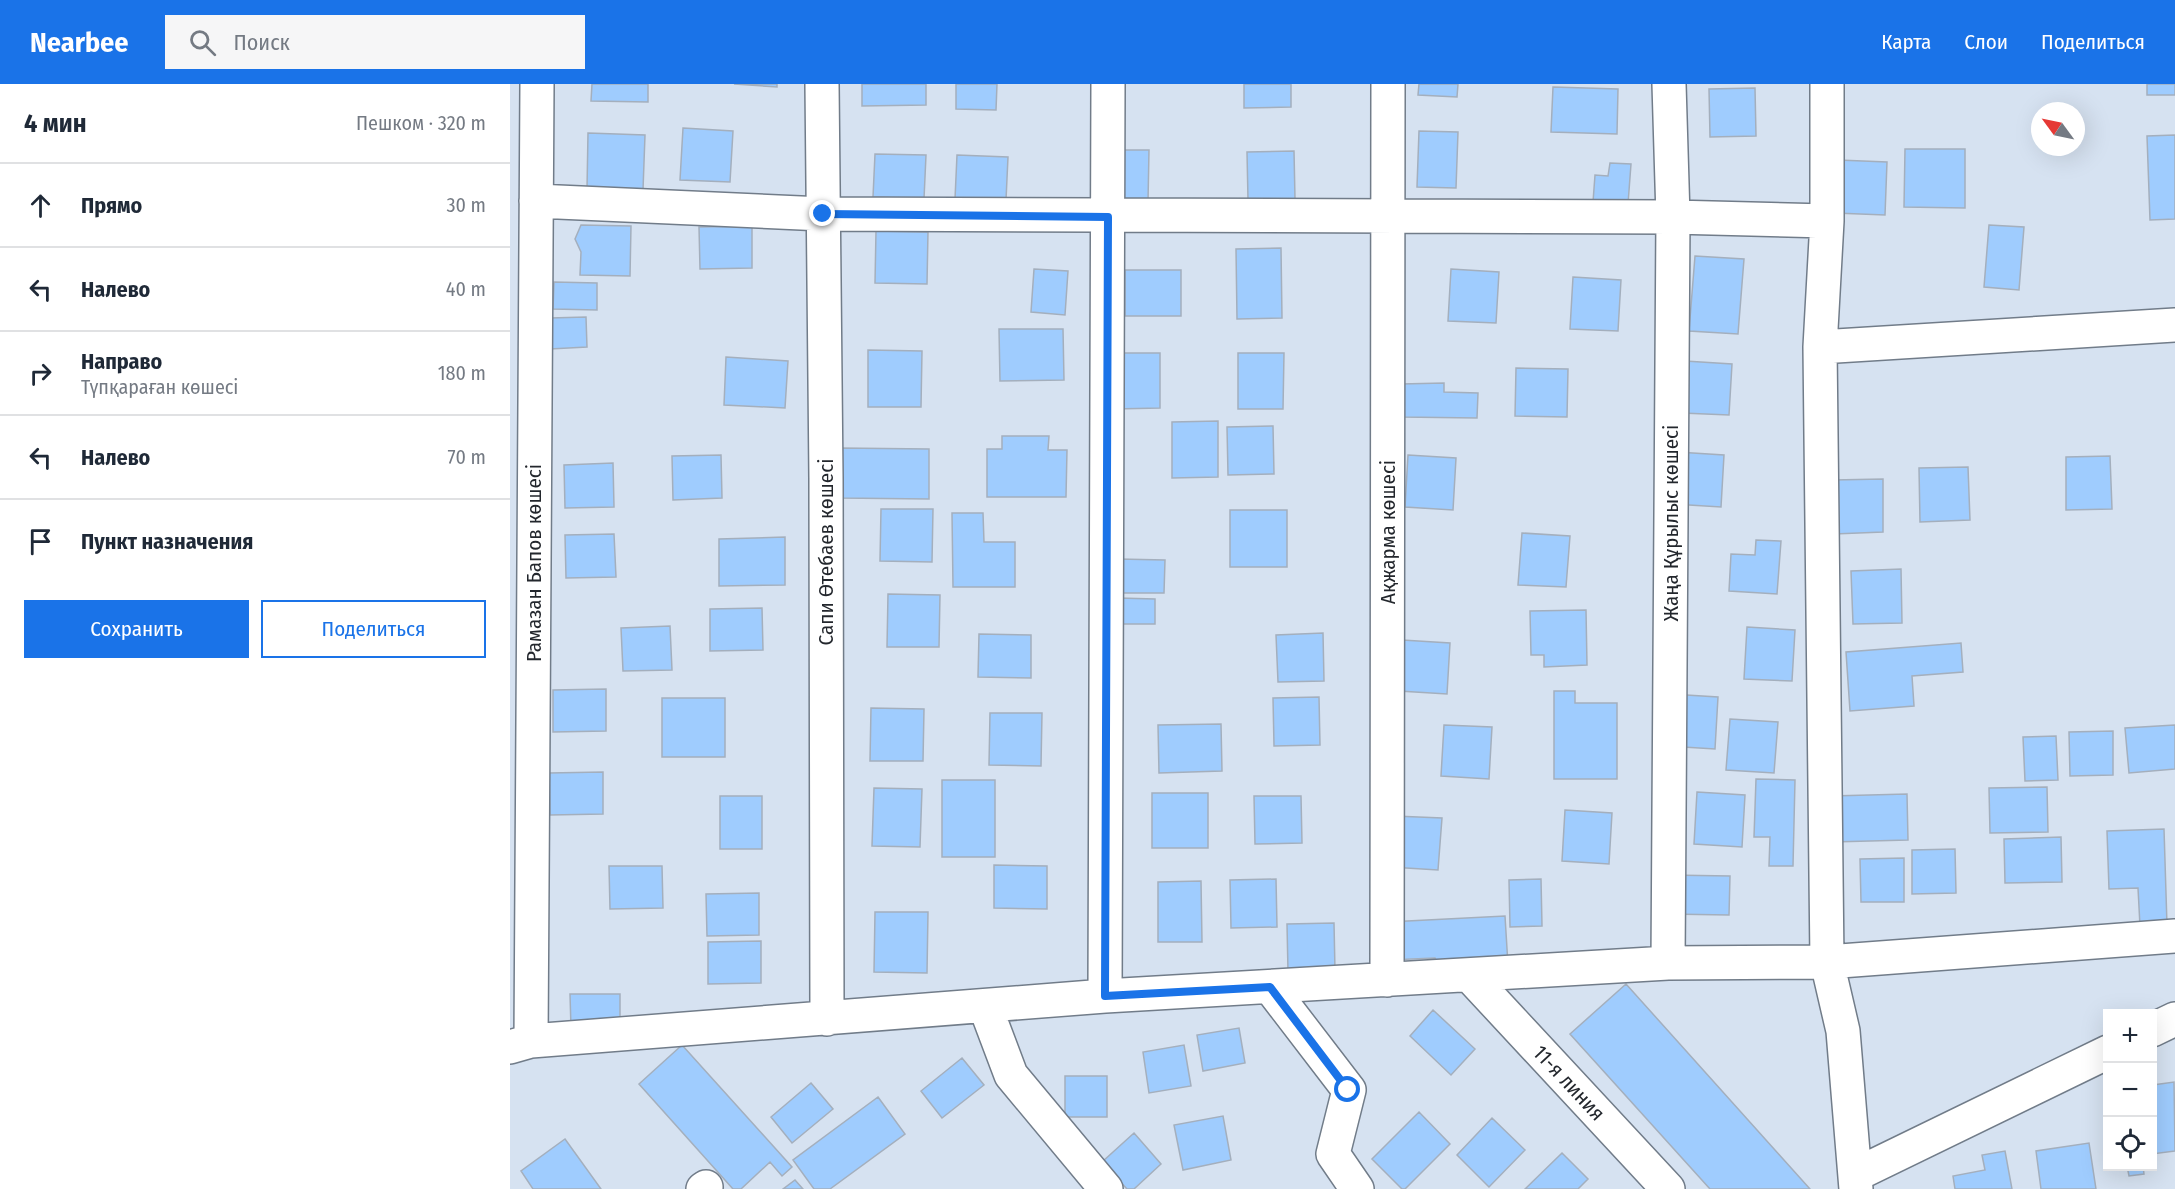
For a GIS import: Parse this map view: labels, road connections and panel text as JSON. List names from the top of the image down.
{
  "streets": {
    "street": [
      "Жаңа Құрылыс көшесі",
      "Ақжарма көшесі",
      "Сапи Өтебаев көшесі",
      "Рамазан Бапов көшесі",
      "11-я линия"
    ]
  },
  "north": "top left",
  "page": {
    "header": "Nearbee",
    "search": "Поиск",
    "nav": ["Карта", "Слои", "Поделиться"],
    "heading": ["4 мин", "Пешком · 320 m"],
    "list": [
      ["Прямо", "30 m"],
      ["Налево", "40 m"],
      ["Направо", "Түпқараған көшесі", "180 m"],
      ["Налево", "70 m"],
      "Пункт назначения"
    ],
    "buttons": ["Сохранить", "Поделиться"],
    "map_buttons": ["+", "−"]
  }
}
